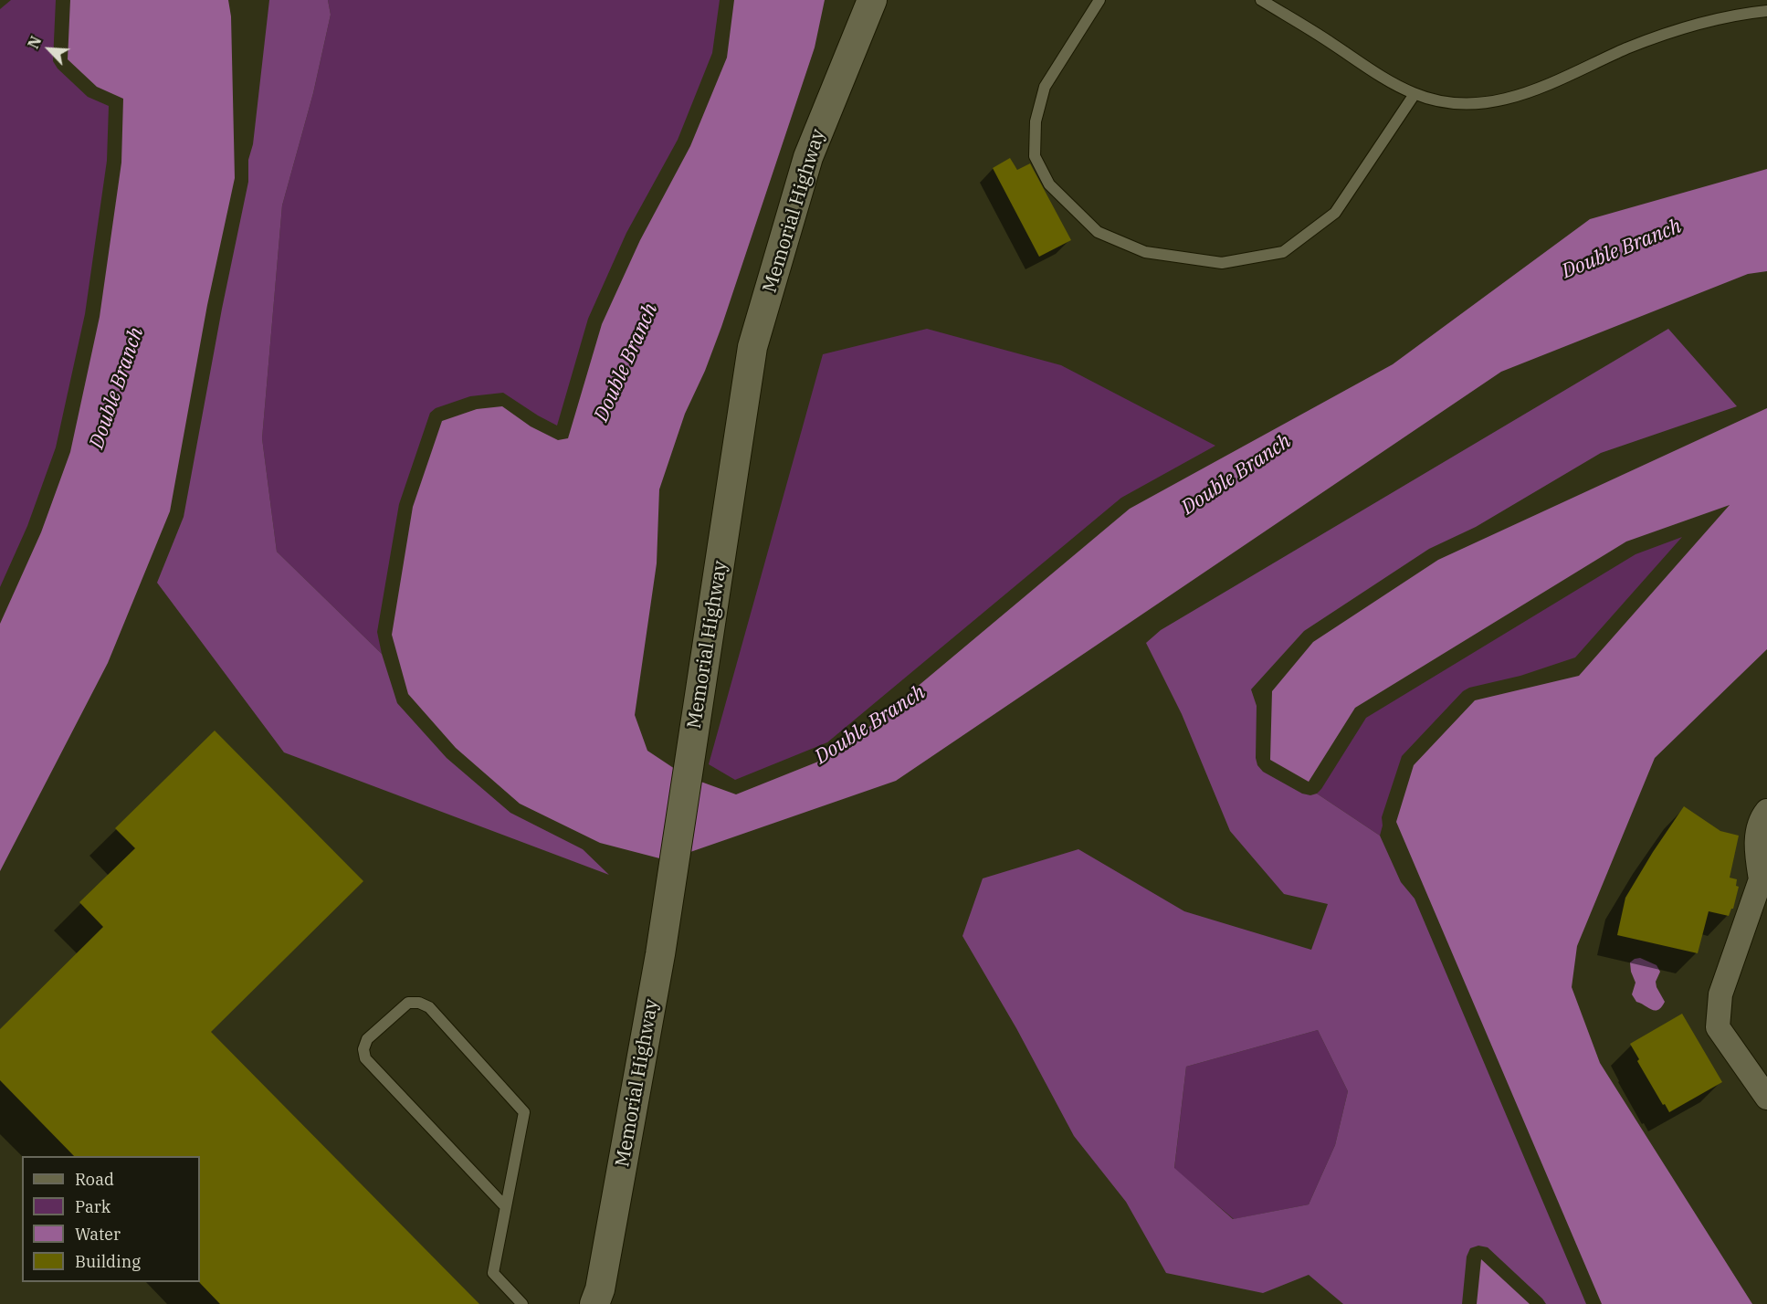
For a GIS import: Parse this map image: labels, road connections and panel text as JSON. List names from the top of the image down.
{
  "streets": {
    "street": ["Memorial Highway"]
  },
  "water": ["Double Branch"],
  "legend": [
    "Road",
    "Park",
    "Water",
    "Building"
  ],
  "north": "top left"
}
